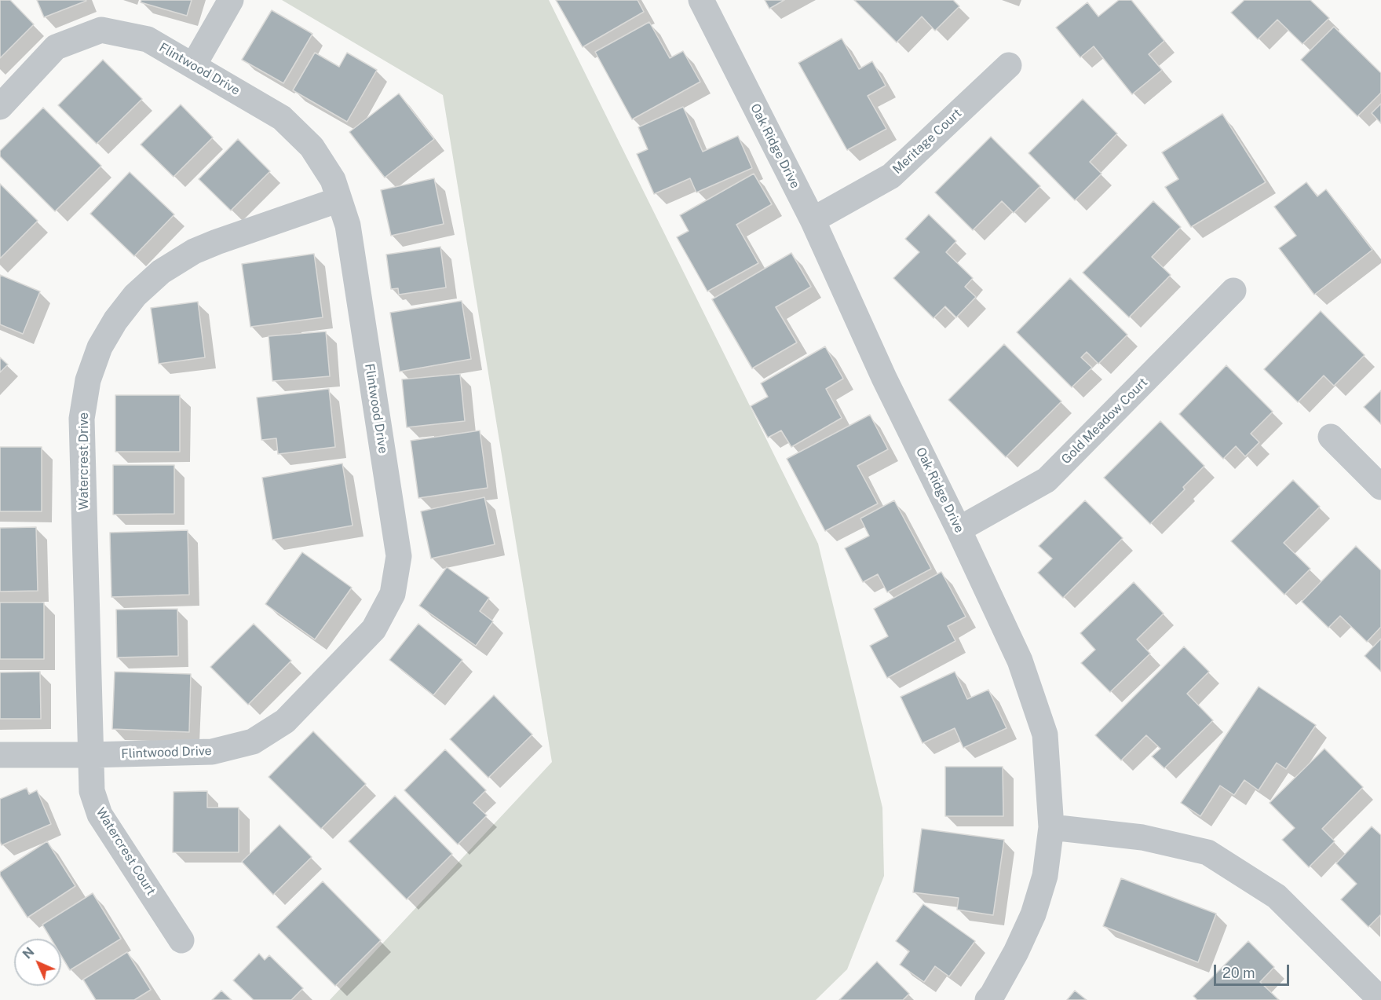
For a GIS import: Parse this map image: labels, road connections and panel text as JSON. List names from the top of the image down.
{
  "streets": {
    "street": [
      "Flintwood Drive",
      "Meritage Court",
      "Oak Ridge Drive",
      "Gold Meadow Court",
      "Watercrest Drive",
      "Watercrest Court"
    ]
  },
  "crossings": [
    ["Flintwood Drive", "Watercrest Drive"],
    ["Flintwood Drive", "Watercrest Court"],
    ["Meritage Court", "Oak Ridge Drive"],
    ["Oak Ridge Drive", "Gold Meadow Court"],
    ["Watercrest Drive", "Watercrest Court"]
  ],
  "scale_bar": "20 m",
  "north": "top left"
}
